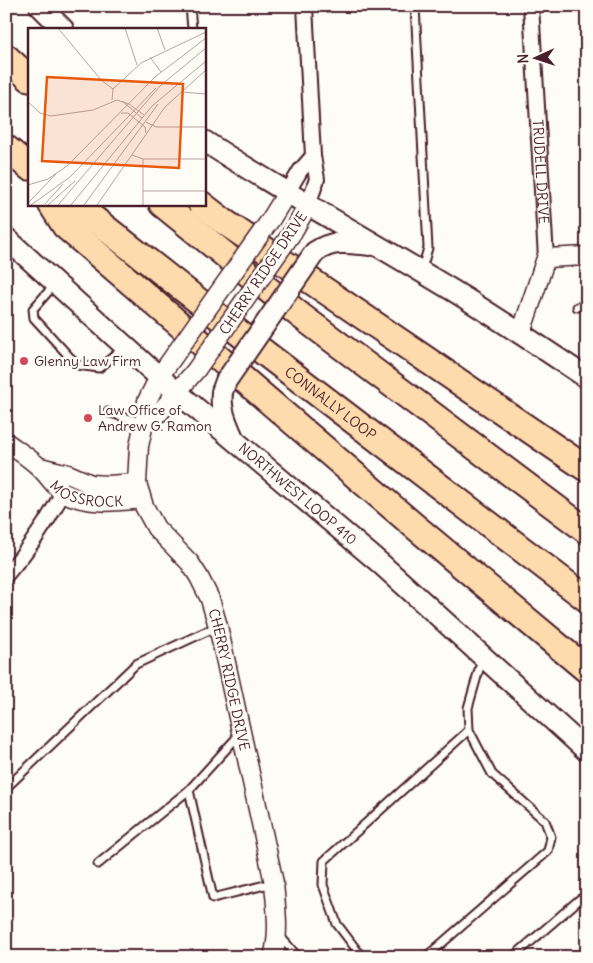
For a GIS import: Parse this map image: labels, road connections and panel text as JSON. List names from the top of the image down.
{
  "streets": {
    "highway": ["CONNALLY LOOP"],
    "main road": ["NORTHWEST LOOP 410"],
    "street": ["TRUDELL DRIVE", "CHERRY RIDGE DRIVE", "MOSSROCK"]
  },
  "crossings": [
    ["CHERRY RIDGE DRIVE", "MOSSROCK"],
    ["CHERRY RIDGE DRIVE", "NORTHWEST LOOP 410"]
  ],
  "places": ["Glenny Law Firm", "Law Office of Andrew G. Ramon"],
  "north": "left"
}
